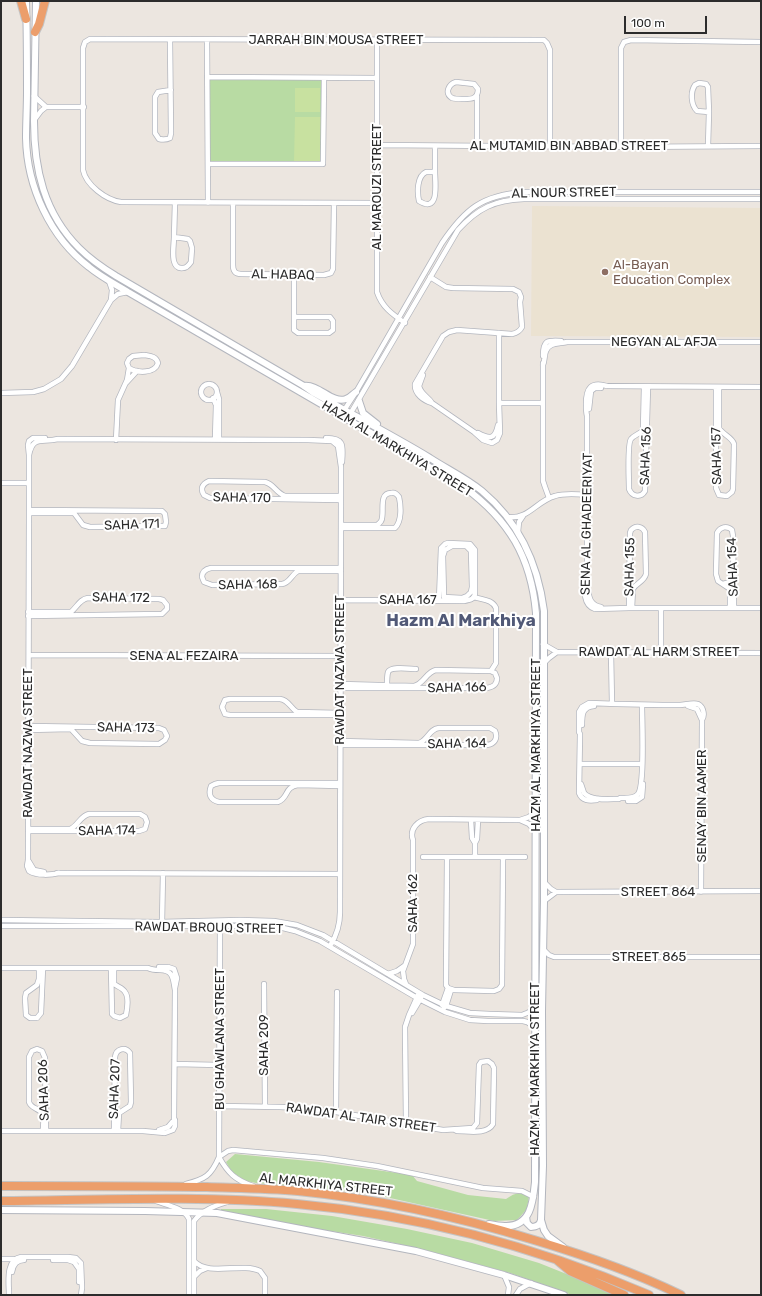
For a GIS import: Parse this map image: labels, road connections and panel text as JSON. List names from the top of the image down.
{
  "streets": {
    "highway": ["AL MARKHIYA STREET"],
    "street": [
      "JARRAH BIN MOUSA STREET",
      "AL MUTAMID BIN ABBAD STREET",
      "AL MAROUZI STREET",
      "AL NOUR STREET",
      "AL HABAQ",
      "NEGYAN AL AFJA",
      "HAZM AL MARKHIYA STREET",
      "SAHA 156",
      "SAHA 157",
      "SAHA 170",
      "SENA AL GHADEERIYAT",
      "SAHA 171",
      "SAHA 155",
      "SAHA 154",
      "SAHA 168",
      "SAHA 172",
      "SAHA 167",
      "RAWDAT AL HARM STREET",
      "SENA AL FEZAIRA",
      "RAWDAT NAZWA STREET",
      "SAHA 166",
      "SAHA 173",
      "SAHA 164",
      "SENAY BIN AAMER",
      "SAHA 174",
      "STREET 864",
      "SAHA 162",
      "RAWDAT BROUQ STREET",
      "STREET 865",
      "BU GHAWLANA STREET",
      "SAHA 209",
      "SAHA 207",
      "SAHA 206",
      "RAWDAT AL TAIR STREET"
    ]
  },
  "crossings": [
    ["JARRAH BIN MOUSA STREET", "AL MUTAMID BIN ABBAD STREET"],
    ["JARRAH BIN MOUSA STREET", "AL MAROUZI STREET"],
    ["JARRAH BIN MOUSA STREET", "AL HABAQ"],
    ["AL MUTAMID BIN ABBAD STREET", "AL MAROUZI STREET"],
    ["AL MAROUZI STREET", "AL NOUR STREET"],
    ["AL NOUR STREET", "HAZM AL MARKHIYA STREET"],
    ["HAZM AL MARKHIYA STREET", "SAHA 162"],
    ["HAZM AL MARKHIYA STREET", "RAWDAT BROUQ STREET"],
    ["HAZM AL MARKHIYA STREET", "AL MARKHIYA STREET"],
    ["SAHA 156", "SENA AL GHADEERIYAT"],
    ["SAHA 157", "SENA AL GHADEERIYAT"],
    ["SAHA 170", "RAWDAT NAZWA STREET"],
    ["SENA AL GHADEERIYAT", "SAHA 155"],
    ["SENA AL GHADEERIYAT", "SAHA 154"],
    ["SAHA 171", "RAWDAT NAZWA STREET"],
    ["SAHA 168", "RAWDAT NAZWA STREET"],
    ["SAHA 172", "RAWDAT NAZWA STREET"],
    ["SAHA 167", "RAWDAT NAZWA STREET"],
    ["SAHA 167", "SAHA 166"],
    ["SENA AL FEZAIRA", "RAWDAT NAZWA STREET"],
    ["RAWDAT NAZWA STREET", "SAHA 166"],
    ["RAWDAT NAZWA STREET", "SAHA 173"],
    ["RAWDAT NAZWA STREET", "SAHA 164"],
    ["RAWDAT NAZWA STREET", "SAHA 174"],
    ["RAWDAT NAZWA STREET", "RAWDAT BROUQ STREET"],
    ["SENAY BIN AAMER", "STREET 864"],
    ["SAHA 162", "RAWDAT BROUQ STREET"],
    ["RAWDAT BROUQ STREET", "BU GHAWLANA STREET"],
    ["BU GHAWLANA STREET", "RAWDAT AL TAIR STREET"],
    ["BU GHAWLANA STREET", "AL MARKHIYA STREET"],
    ["SAHA 209", "RAWDAT AL TAIR STREET"]
  ],
  "districts": ["Hazm Al Markhiya"],
  "places": ["Al-Bayan Education Complex"],
  "scale_bar": "100 m"
}
